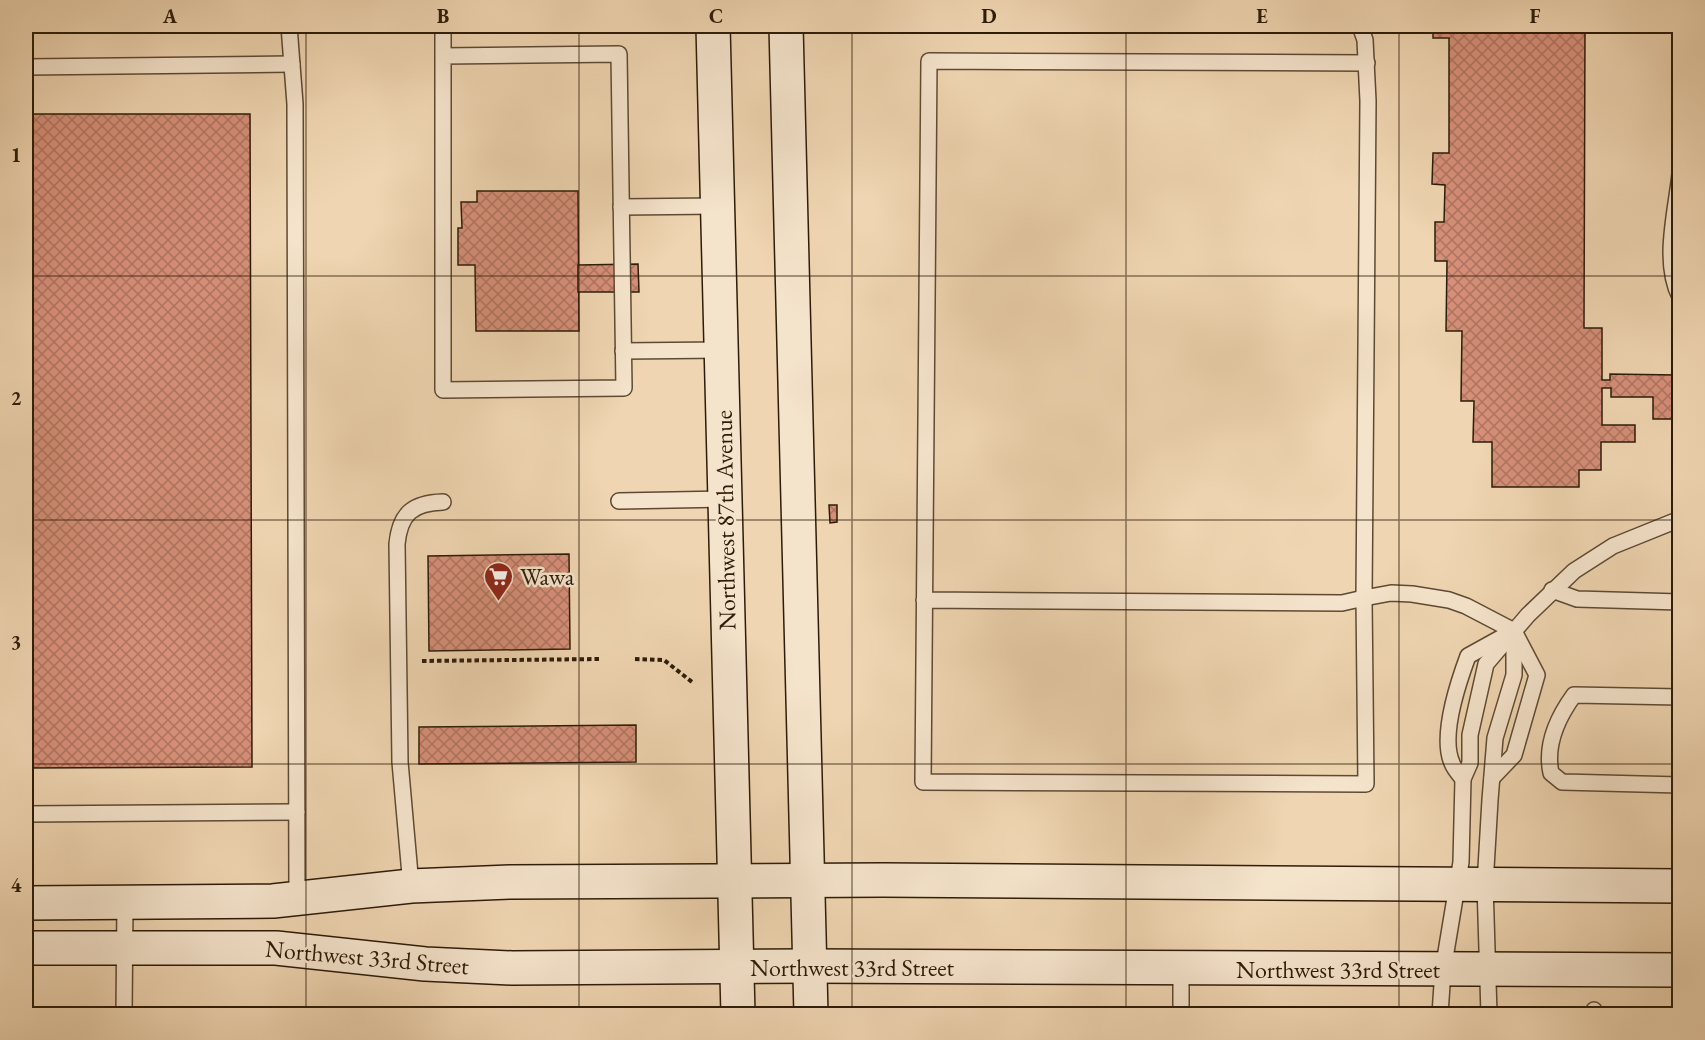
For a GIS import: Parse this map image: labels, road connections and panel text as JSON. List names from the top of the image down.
{
  "streets": {
    "street": ["Northwest 87th Avenue", "Northwest 33rd Street"]
  },
  "crossings": [
    ["Northwest 87th Avenue", "Northwest 33rd Street"]
  ],
  "places": {
    "supermarket": ["Wawa"]
  },
  "grid": {
    "columns": [
      "A",
      "B",
      "C",
      "D",
      "E",
      "F"
    ],
    "rows": [
      "1",
      "2",
      "3",
      "4"
    ]
  }
}
